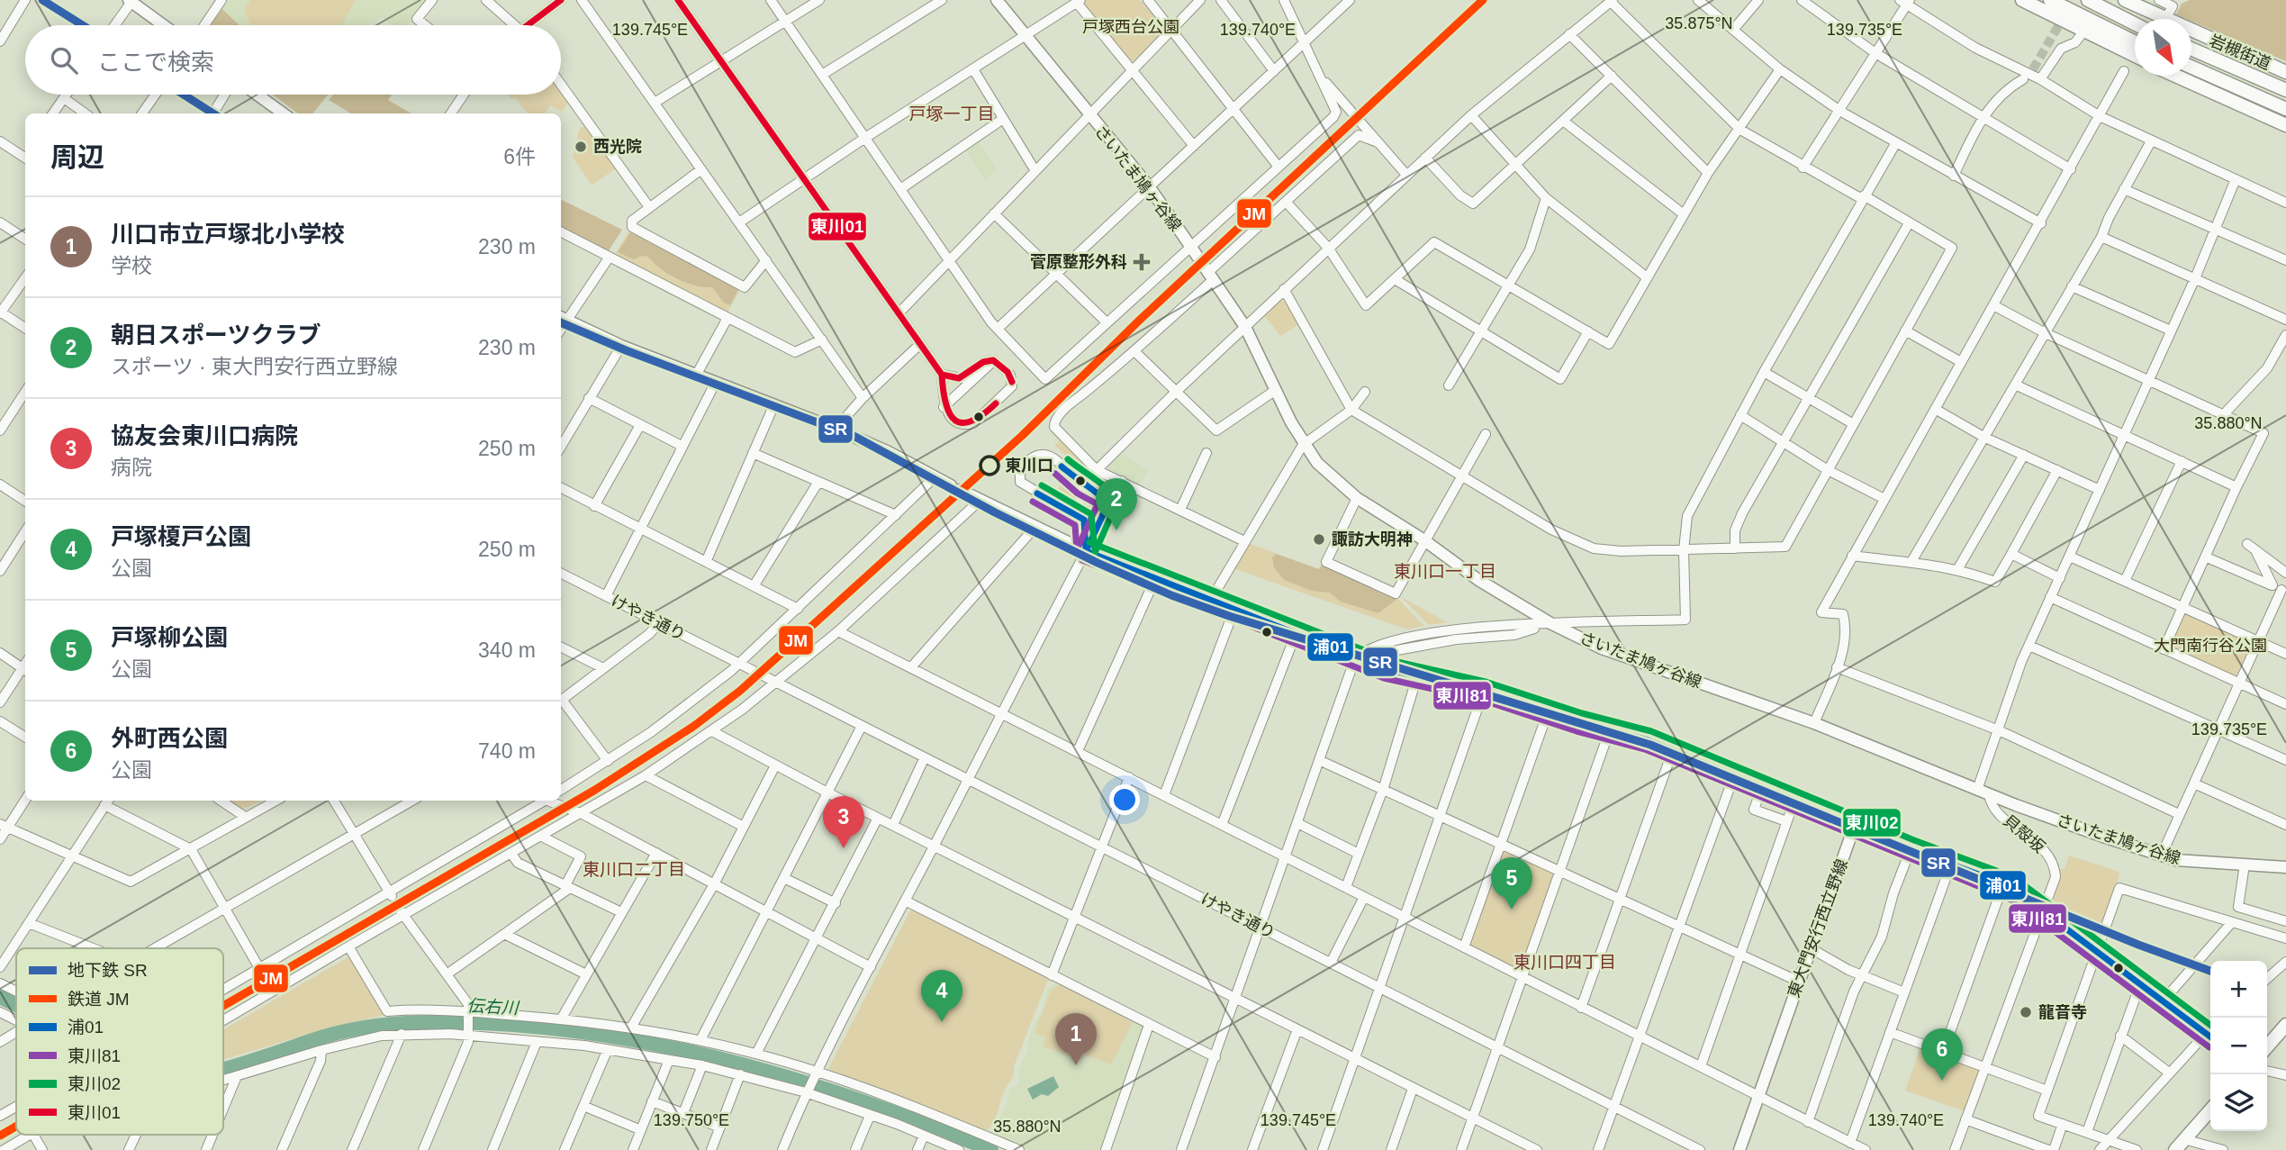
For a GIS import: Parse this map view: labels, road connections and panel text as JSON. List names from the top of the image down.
{
  "streets": {
    "highway": ["岩槻街道"],
    "main road": ["さいたま鳩ヶ谷線", "東大門安行西立野線"],
    "street": ["けやき通り", "貝殻坂"]
  },
  "crossings": [
    ["さいたま鳩ヶ谷線", "貝殻坂"]
  ],
  "districts": [
    "戸塚一丁目",
    "東川口一丁目",
    "東川口二丁目",
    "東川口四丁目"
  ],
  "water": ["伝右川"],
  "parks": ["戸塚西台公園", "大門南行谷公園"],
  "places": {
    "other": [
      "西光院",
      "東川口",
      "諏訪大明神",
      "龍音寺"
    ],
    "health": ["菅原整形外科"]
  },
  "lines": [
    "metro line SR",
    "rail line JM",
    "transit line 東川01",
    "transit line 東川02",
    "transit line 浦01",
    "transit line 東川81"
  ],
  "legend": [
    "地下鉄 SR",
    "鉄道 JM",
    "浦01",
    "東川81",
    "東川02",
    "東川01"
  ],
  "north": "bottom right",
  "page": {
    "search": "ここで検索",
    "heading": ["周辺", "6件"],
    "list": [
      {
        "mark": "1",
        "name": "川口市立戸塚北小学校",
        "note": "学校",
        "value": "230 m"
      },
      {
        "mark": "2",
        "name": "朝日スポーツクラブ",
        "note": "スポーツ · 東大門安行西立野線",
        "value": "230 m"
      },
      {
        "mark": "3",
        "name": "協友会東川口病院",
        "note": "病院",
        "value": "250 m"
      },
      {
        "mark": "4",
        "name": "戸塚榎戸公園",
        "note": "公園",
        "value": "250 m"
      },
      {
        "mark": "5",
        "name": "戸塚柳公園",
        "note": "公園",
        "value": "340 m"
      },
      {
        "mark": "6",
        "name": "外町西公園",
        "note": "公園",
        "value": "740 m"
      }
    ],
    "pins": [
      "2",
      "3",
      "5",
      "4",
      "1",
      "6"
    ],
    "map_buttons": ["+", "−"]
  },
  "coordinates": [
    "35.875°N",
    "139.745°E",
    "139.740°E",
    "139.735°E",
    "35.880°N",
    "139.750°E"
  ]
}
